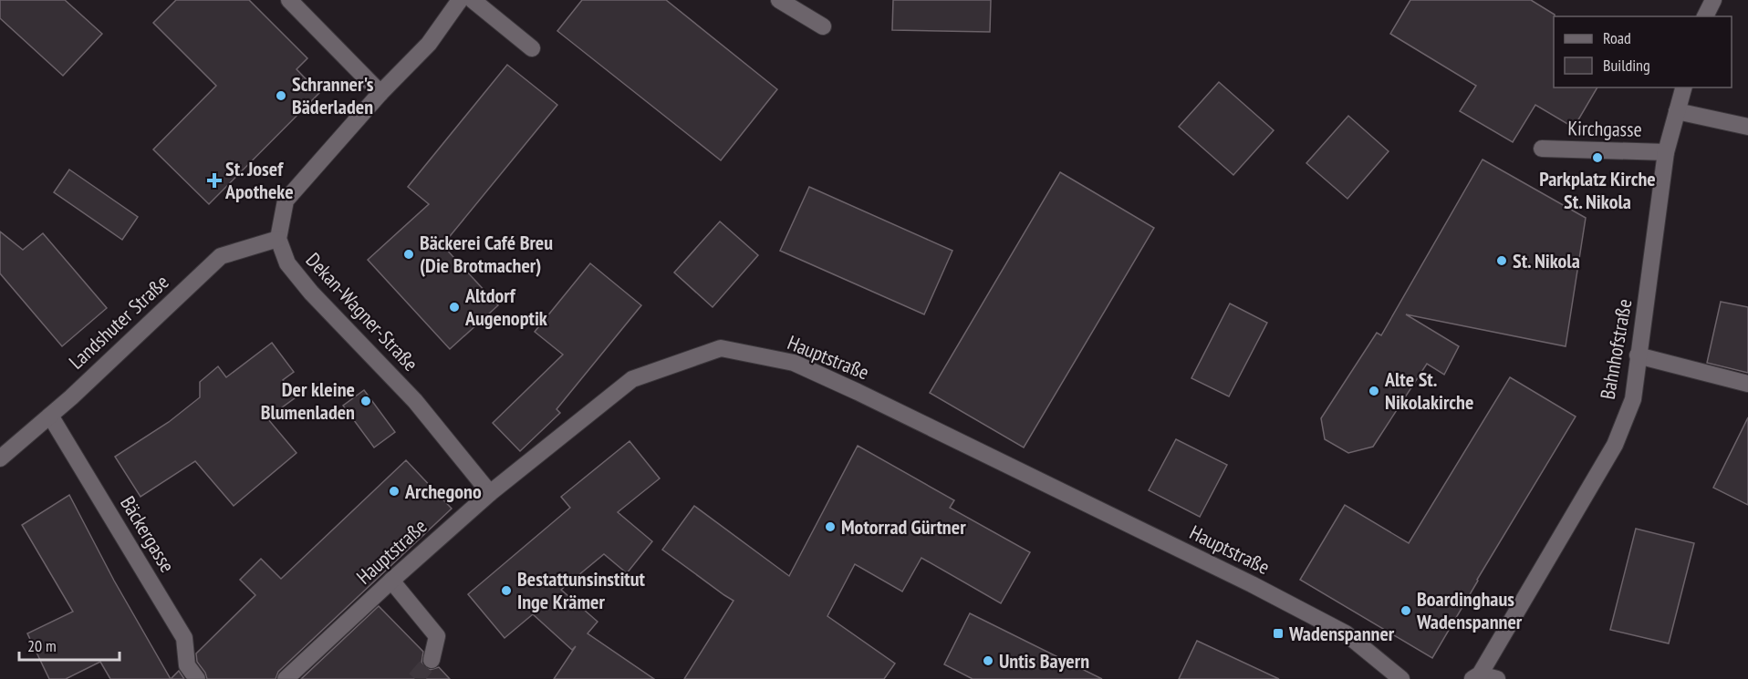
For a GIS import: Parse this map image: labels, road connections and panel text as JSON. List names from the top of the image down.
{
  "streets": {
    "street": [
      "Kirchgasse",
      "Dekan-Wagner-Straße",
      "Landshuter Straße",
      "Bahnhofstraße",
      "Hauptstraße",
      "Bäckergasse"
    ]
  },
  "crossings": [
    ["Kirchgasse", "Bahnhofstraße"],
    ["Dekan-Wagner-Straße", "Landshuter Straße"],
    ["Dekan-Wagner-Straße", "Hauptstraße"],
    ["Landshuter Straße", "Bäckergasse"]
  ],
  "places": {
    "other": [
      "Schranner's Bäderladen",
      "Parkplatz Kirche St. Nikola",
      "Bäckerei Café Breu (Die Brotmacher)",
      "St. Nikola",
      "Altdorf Augenoptik",
      "Alte St. Nikolakirche",
      "Der kleine Blumenladen",
      "Archegono",
      "Motorrad Gürtner",
      "Bestattunsinstitut Inge Krämer",
      "Boardinghaus Wadenspanner",
      "Untis Bayern"
    ],
    "health": ["St. Josef Apotheke"],
    "transit": ["Wadenspanner"]
  },
  "legend": ["Road", "Building"],
  "scale_bar": "20 m"
}
